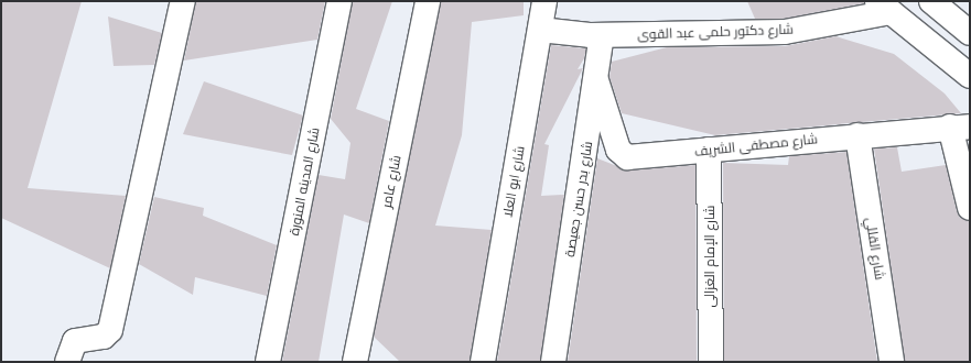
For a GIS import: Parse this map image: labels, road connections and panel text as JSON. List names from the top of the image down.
{
  "streets": {
    "street": [
      "شارع دكتور حلمى عبد القوى",
      "شارع مصطفى الشريف",
      "شارع المدينه المنورة",
      "شارع عامر",
      "شارع ابو العلا",
      "شارع بدر حسن جعيصة",
      "شارع القللي",
      "شارع الإمام الغزالى"
    ]
  },
  "crossings": [
    ["شارع دكتور حلمى عبد القوى", "شارع ابو العلا"],
    ["شارع دكتور حلمى عبد القوى", "شارع بدر حسن جعيصة"],
    ["شارع مصطفى الشريف", "شارع بدر حسن جعيصة"],
    ["شارع مصطفى الشريف", "شارع القللي"],
    ["شارع مصطفى الشريف", "شارع الإمام الغزالى"]
  ]
}
